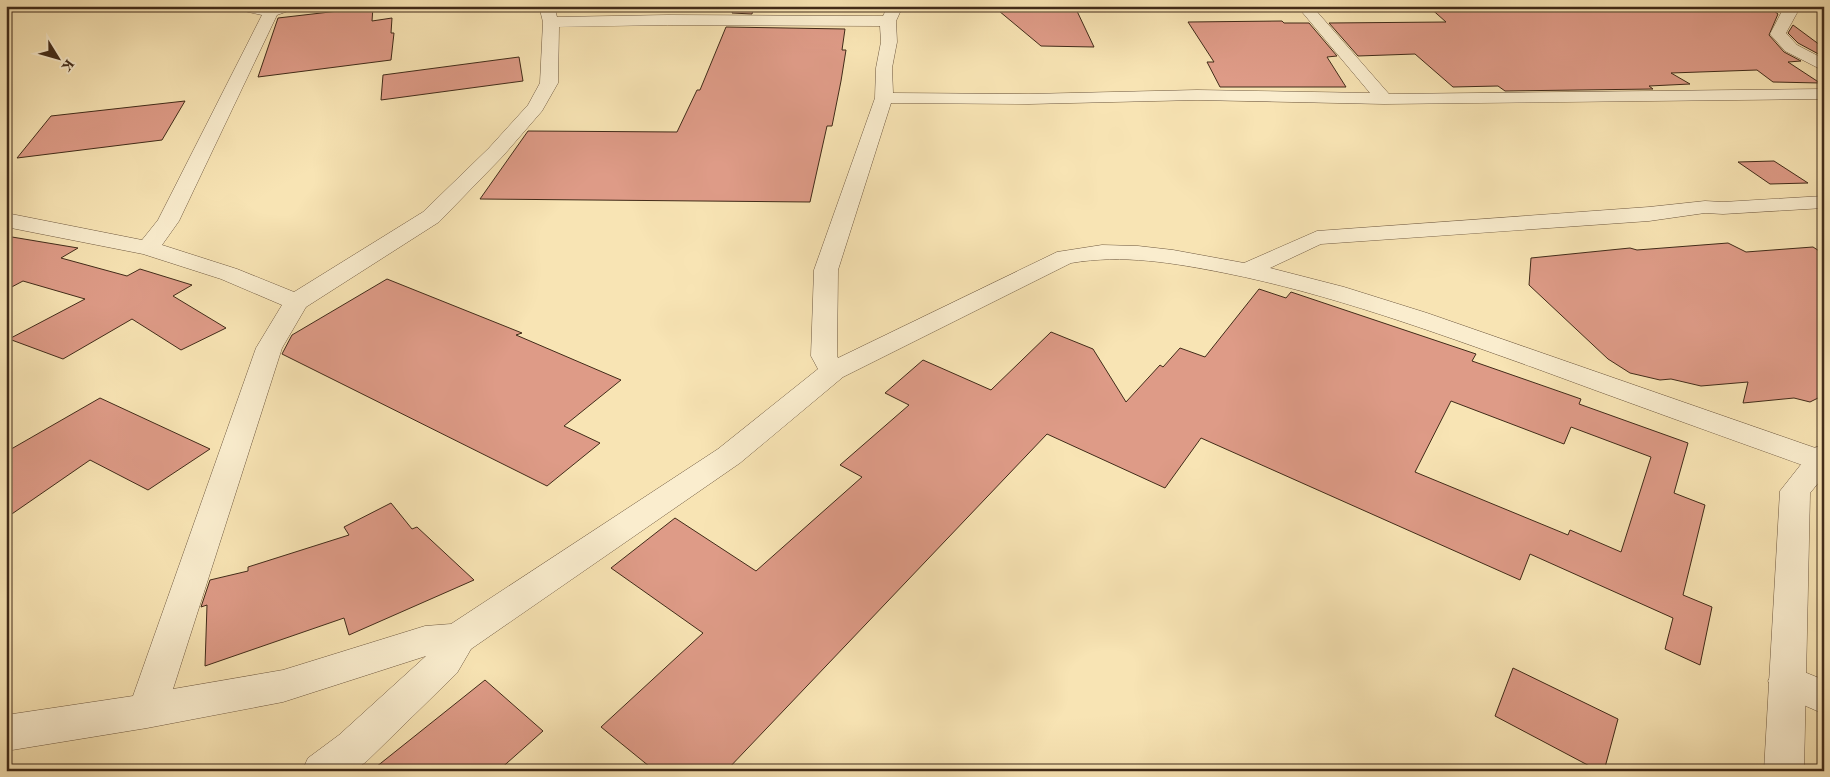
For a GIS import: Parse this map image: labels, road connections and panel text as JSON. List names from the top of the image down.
{
  "north": "bottom right"
}
